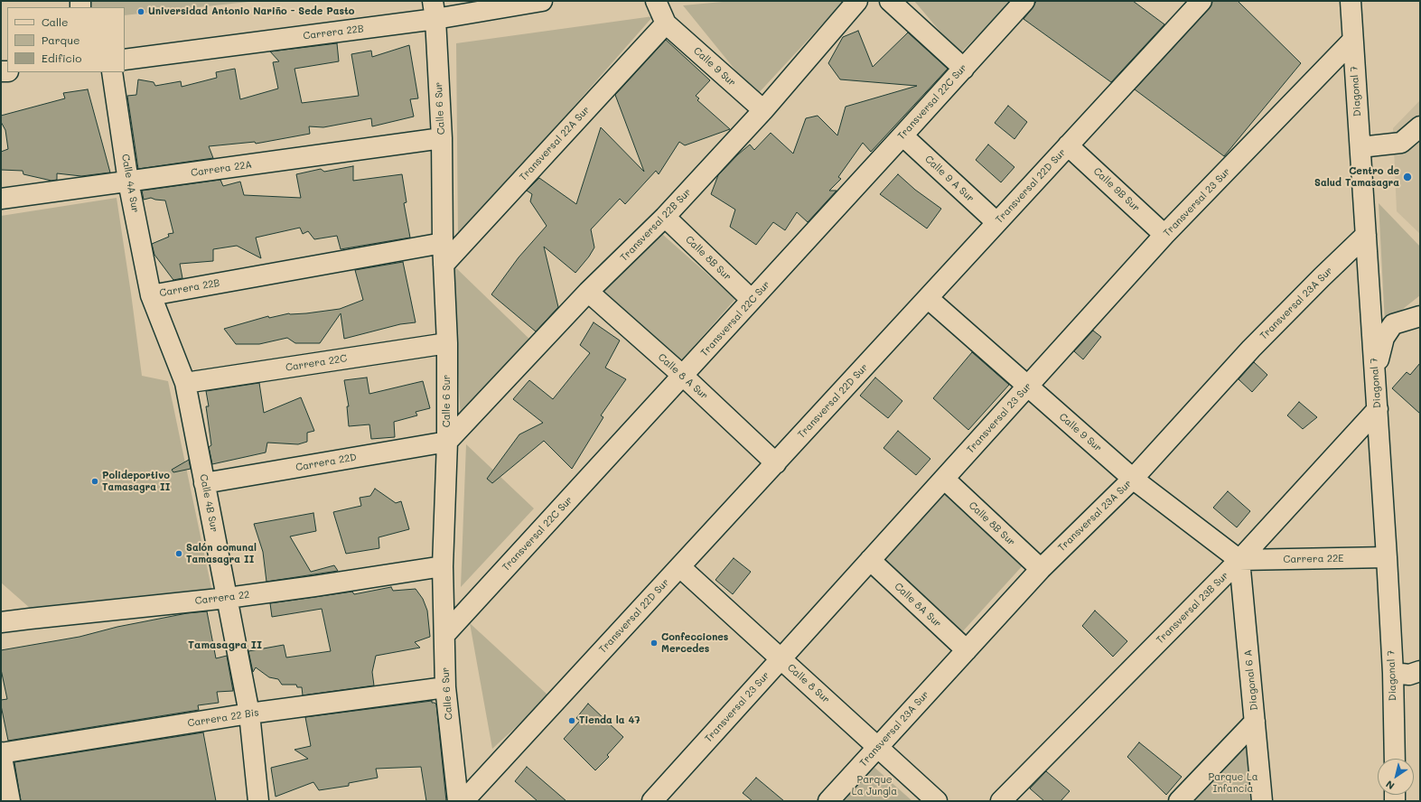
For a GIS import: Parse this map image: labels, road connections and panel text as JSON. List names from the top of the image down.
{
  "streets": {
    "street": [
      "Carrera 22B",
      "Calle 9 Sur",
      "Diagonal 7",
      "Transversal 22C Sur",
      "Calle 6 Sur",
      "Transversal 22A Sur",
      "Carrera 22A",
      "Calle 9 A Sur",
      "Calle 4A Sur",
      "Transversal 22D Sur",
      "Calle 9B Sur",
      "Transversal 23 Sur",
      "Transversal 22B Sur",
      "Calle 8B Sur",
      "Transversal 23A Sur",
      "Carrera 22C",
      "Calle 8 A Sur",
      "Carrera 22D",
      "Calle 4B Sur",
      "Carrera 22E",
      "Carrera 22",
      "Calle 8A Sur",
      "Transversal 23B Sur",
      "Diagonal 6 A",
      "Calle 8 Sur",
      "Carrera 22 Bis"
    ]
  },
  "crossings": [
    ["Carrera 22B", "Calle 6 Sur"],
    ["Carrera 22B", "Calle 4A Sur"],
    ["Carrera 22B", "Calle 4B Sur"],
    ["Calle 9 Sur", "Transversal 22A Sur"],
    ["Calle 9 Sur", "Transversal 22D Sur"],
    ["Calle 9 Sur", "Transversal 23 Sur"],
    ["Calle 9 Sur", "Transversal 22B Sur"],
    ["Calle 9 Sur", "Transversal 23A Sur"],
    ["Calle 9 Sur", "Carrera 22E"],
    ["Calle 9 Sur", "Transversal 23B Sur"],
    ["Calle 9 Sur", "Diagonal 6 A"],
    ["Diagonal 7", "Transversal 23 Sur"],
    ["Diagonal 7", "Transversal 23A Sur"],
    ["Diagonal 7", "Carrera 22E"],
    ["Diagonal 7", "Transversal 23B Sur"],
    ["Transversal 22C Sur", "Calle 6 Sur"],
    ["Transversal 22C Sur", "Calle 9 A Sur"],
    ["Transversal 22C Sur", "Calle 8B Sur"],
    ["Transversal 22C Sur", "Calle 8 A Sur"],
    ["Calle 6 Sur", "Transversal 22A Sur"],
    ["Calle 6 Sur", "Carrera 22A"],
    ["Calle 6 Sur", "Transversal 22B Sur"],
    ["Calle 6 Sur", "Carrera 22C"],
    ["Calle 6 Sur", "Carrera 22D"],
    ["Calle 6 Sur", "Carrera 22"],
    ["Calle 6 Sur", "Carrera 22 Bis"],
    ["Carrera 22A", "Calle 4A Sur"],
    ["Calle 9 A Sur", "Transversal 22D Sur"],
    ["Calle 4A Sur", "Calle 4B Sur"],
    ["Transversal 22D Sur", "Calle 9B Sur"],
    ["Transversal 22D Sur", "Calle 8 A Sur"],
    ["Transversal 22D Sur", "Calle 8 Sur"],
    ["Calle 9B Sur", "Transversal 23 Sur"],
    ["Transversal 23 Sur", "Calle 8B Sur"],
    ["Transversal 23 Sur", "Calle 8A Sur"],
    ["Transversal 23 Sur", "Calle 8 Sur"],
    ["Transversal 22B Sur", "Calle 8B Sur"],
    ["Transversal 22B Sur", "Calle 8 A Sur"],
    ["Transversal 22B Sur", "Carrera 22D"],
    ["Calle 8B Sur", "Transversal 23A Sur"],
    ["Transversal 23A Sur", "Calle 8A Sur"],
    ["Transversal 23A Sur", "Calle 8 Sur"],
    ["Carrera 22C", "Calle 4B Sur"],
    ["Carrera 22D", "Calle 4B Sur"],
    ["Calle 4B Sur", "Carrera 22"],
    ["Calle 4B Sur", "Carrera 22 Bis"],
    ["Carrera 22E", "Transversal 23B Sur"],
    ["Carrera 22E", "Diagonal 6 A"],
    ["Transversal 23B Sur", "Diagonal 6 A"]
  ],
  "districts": ["Tamasagra II"],
  "parks": ["Parque La Infancia", "Parque La Jungla"],
  "places": [
    "Universidad Antonio Nariño - Sede Pasto",
    "Centro de Salud Tamasagra",
    "Polideportivo Tamasagra II",
    "Salón comunal Tamasagra II",
    "Confecciones Mercedes",
    "Tienda la 47"
  ],
  "legend": ["Calle", "Parque", "Edificio"],
  "north": "bottom left"
}
